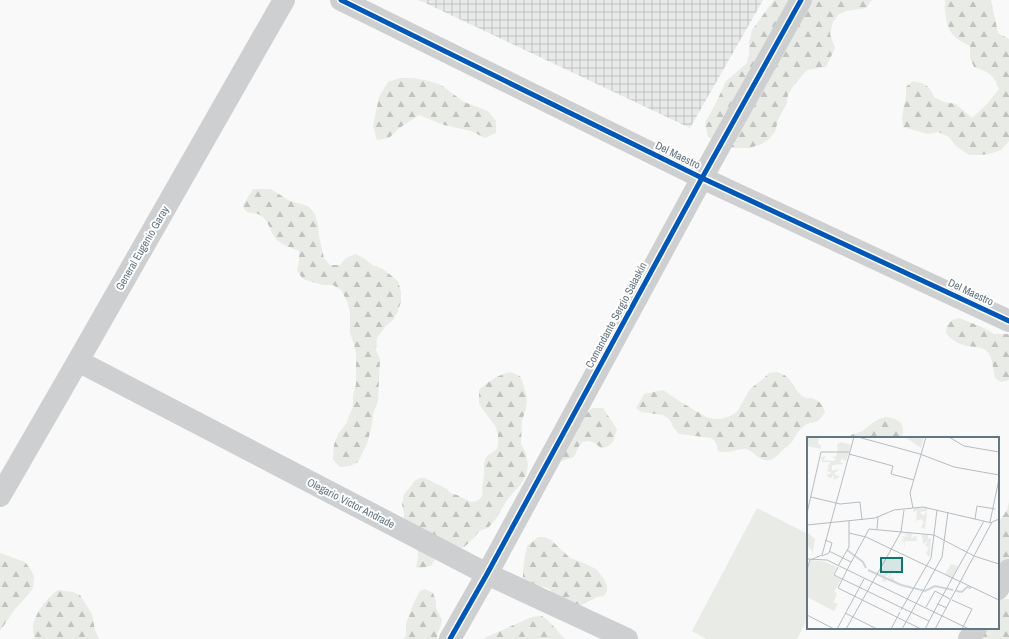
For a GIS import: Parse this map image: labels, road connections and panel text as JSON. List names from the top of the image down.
{
  "streets": {
    "street": [
      "Del Maestro",
      "General Eugenio Garay",
      "Comandante Sergio Salaskín",
      "Olegario Víctor Andrade"
    ]
  },
  "crossings": [
    ["Del Maestro", "Comandante Sergio Salaskín"],
    ["General Eugenio Garay", "Olegario Víctor Andrade"],
    ["Comandante Sergio Salaskín", "Olegario Víctor Andrade"]
  ]
}
